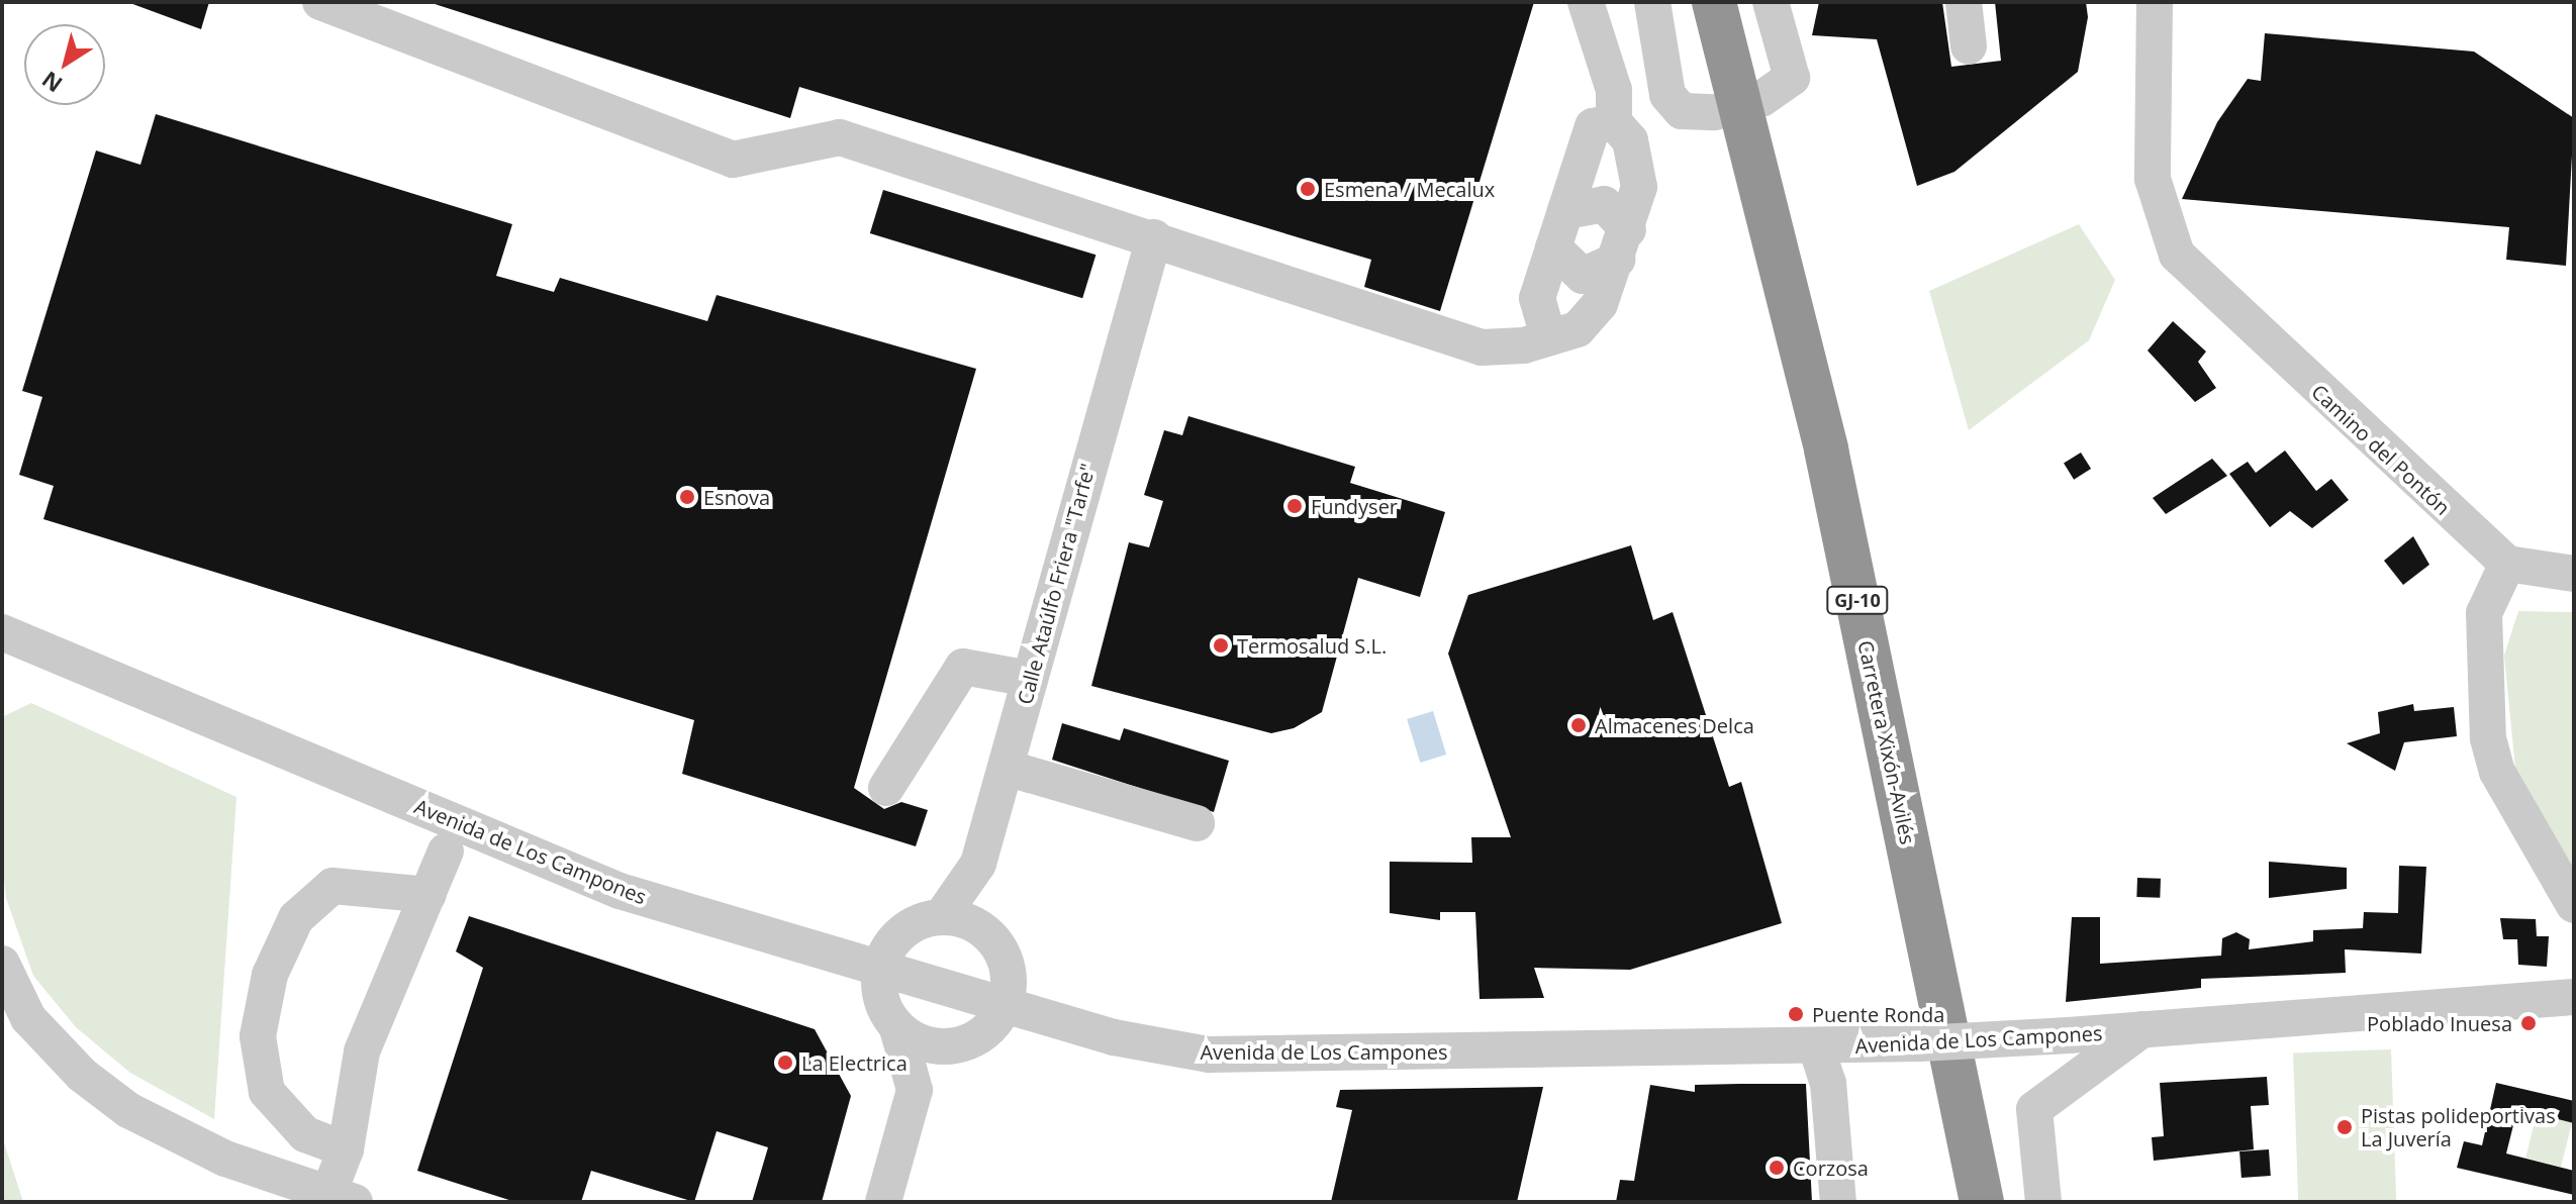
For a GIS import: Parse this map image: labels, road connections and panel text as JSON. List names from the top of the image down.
{
  "streets": {
    "highway": ["GJ-10", "Carretera Xixón-Avilés"],
    "street": ["Camino del Pontón", "Calle Ataúlfo Friera \"Tarfe\"", "Avenida de Los Campones"]
  },
  "places": [
    "Esmena / Mecalux",
    "Esnova",
    "Fundyser",
    "Termosalud S.L.",
    "Almacenes Delca",
    "Puente Ronda",
    "Poblado Inuesa",
    "La Electrica",
    "Pistas polideportivas La Juvería",
    "Corzosa"
  ],
  "north": "bottom left"
}
